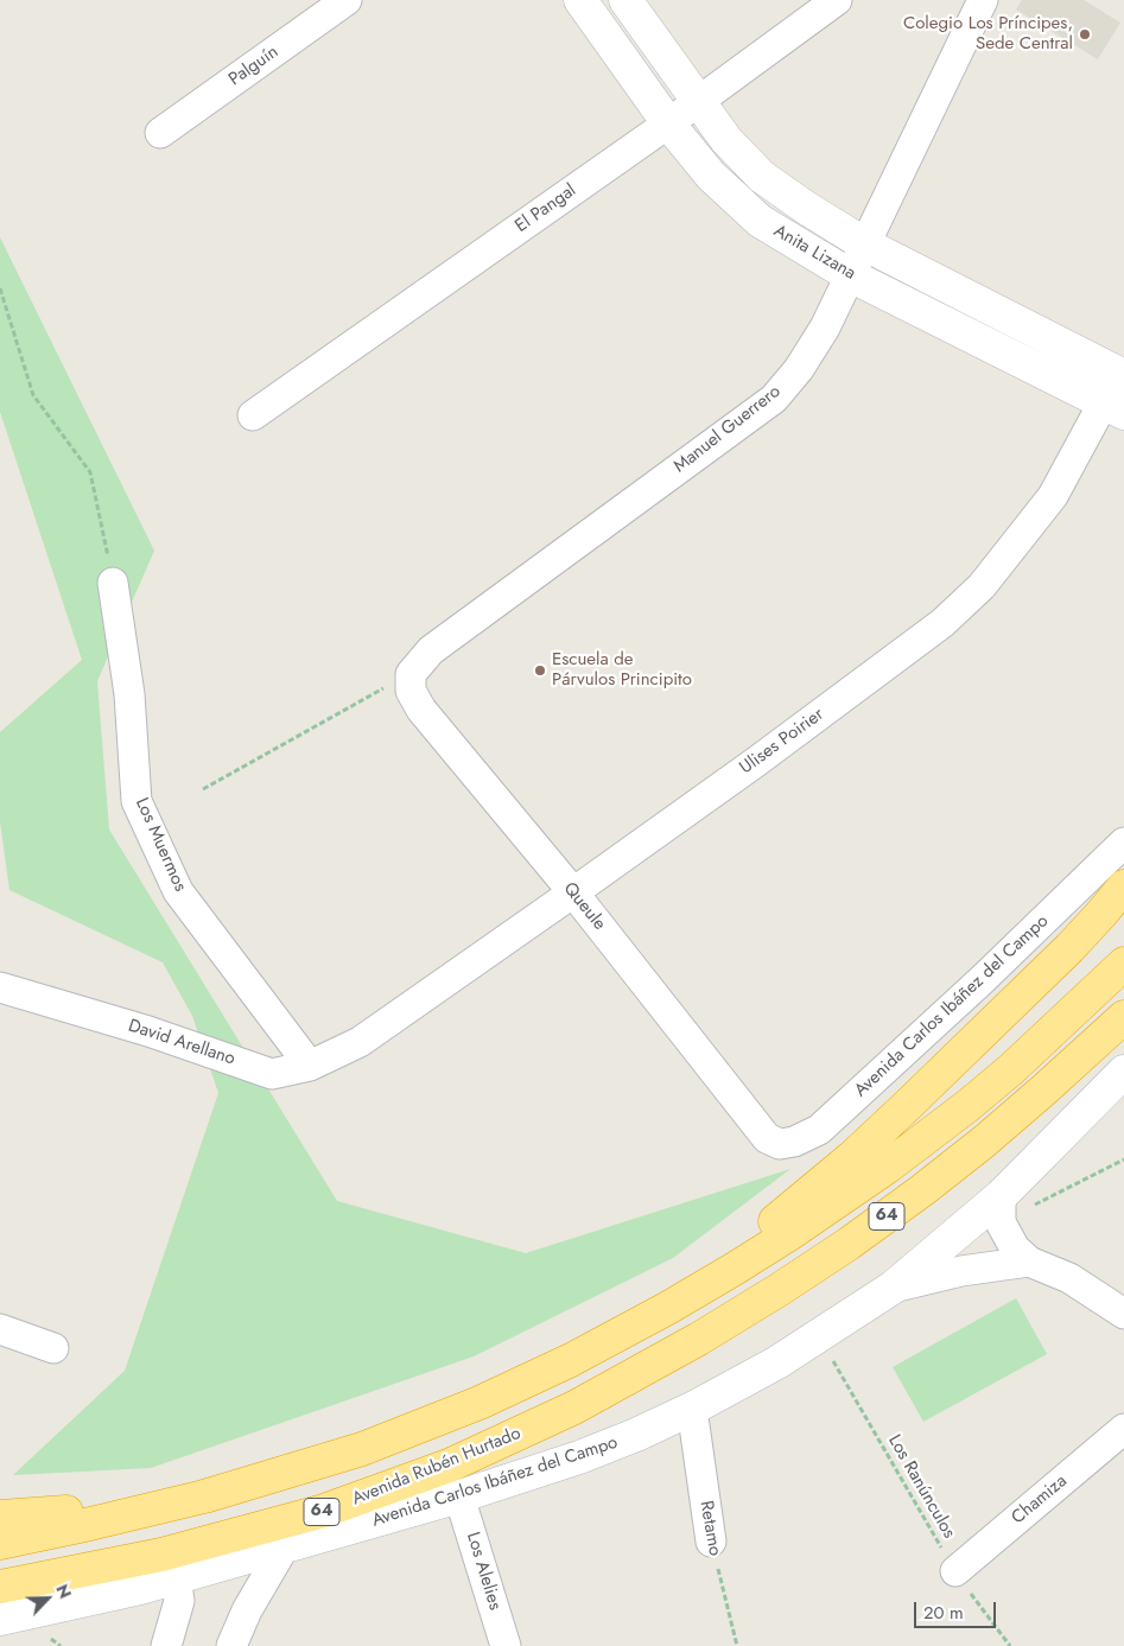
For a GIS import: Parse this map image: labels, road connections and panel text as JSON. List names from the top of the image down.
{
  "streets": {
    "highway": ["64", "Avenida Rubén Hurtado"],
    "street": [
      "Palguín",
      "El Pangal",
      "Anita Lizana",
      "Manuel Guerrero",
      "Ulises Poirier",
      "Los Muermos",
      "Queule",
      "Avenida Carlos Ibáñez del Campo",
      "David Arellano",
      "Chamiza",
      "Retamo",
      "Los Alelies"
    ],
    "path": ["Los Ranúnculos"]
  },
  "crossings": [
    ["El Pangal", "Anita Lizana"],
    ["Anita Lizana", "Manuel Guerrero"],
    ["Anita Lizana", "Ulises Poirier"],
    ["Manuel Guerrero", "Queule"],
    ["Ulises Poirier", "Queule"],
    ["Ulises Poirier", "David Arellano"],
    ["Los Muermos", "David Arellano"],
    ["Queule", "Avenida Carlos Ibáñez del Campo"],
    ["Avenida Carlos Ibáñez del Campo", "Los Ranúnculos"],
    ["Avenida Carlos Ibáñez del Campo", "Retamo"],
    ["Avenida Carlos Ibáñez del Campo", "Los Alelies"],
    ["Los Ranúnculos", "Chamiza"]
  ],
  "places": ["Colegio Los Príncipes, Sede Central", "Escuela de Párvulos Principito"],
  "scale_bar": "20 m",
  "north": "top right"
}
